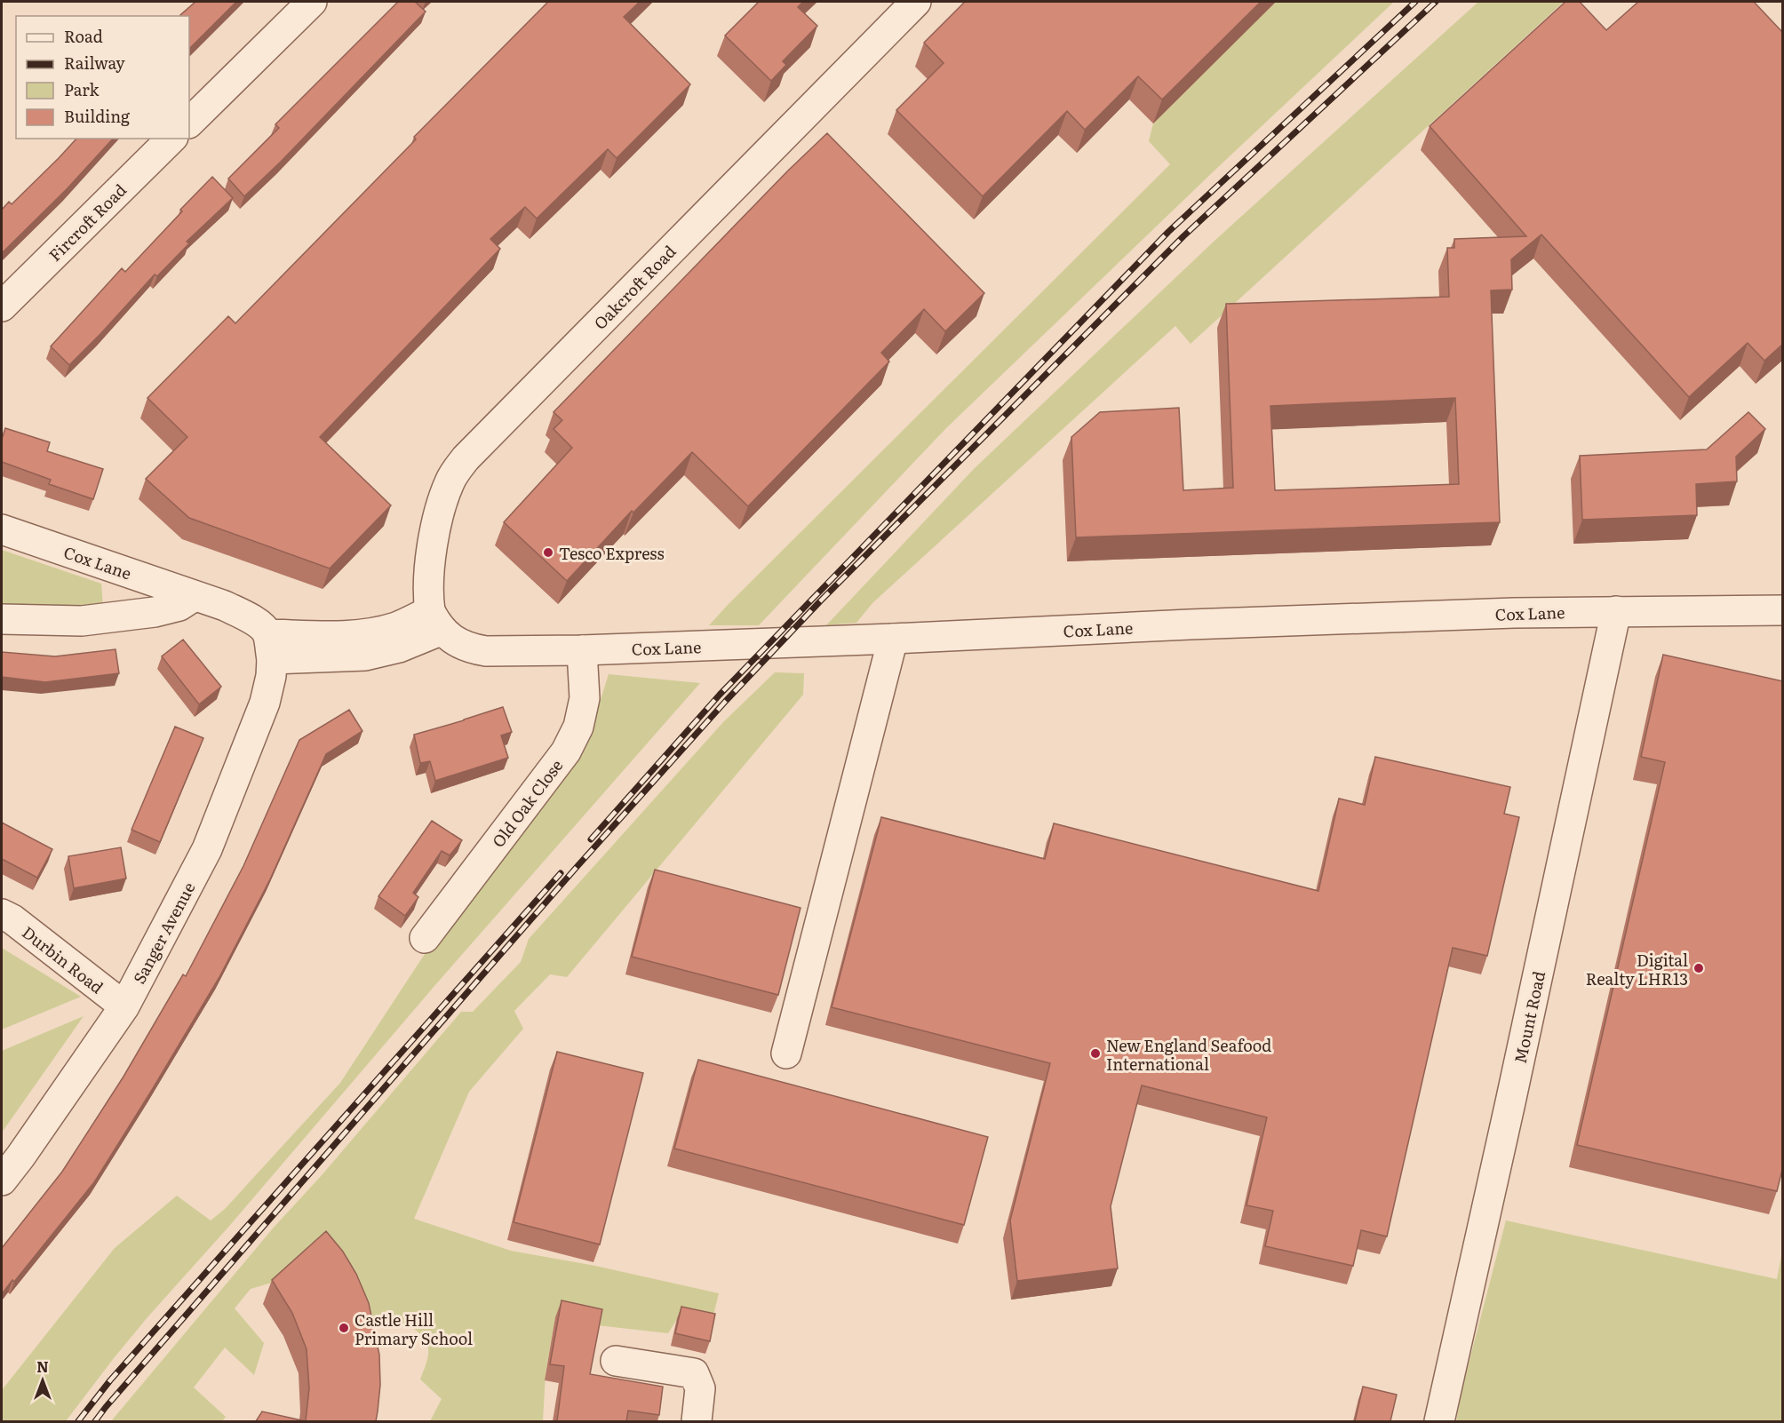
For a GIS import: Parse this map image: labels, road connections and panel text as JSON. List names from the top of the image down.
{
  "streets": {
    "street": [
      "Fircroft Road",
      "Oakcroft Road",
      "Cox Lane",
      "Old Oak Close",
      "Sanger Avenue",
      "Durbin Road",
      "Mount Road"
    ]
  },
  "crossings": [
    ["Oakcroft Road", "Cox Lane"],
    ["Cox Lane", "Old Oak Close"],
    ["Cox Lane", "Sanger Avenue"],
    ["Cox Lane", "Mount Road"],
    ["Sanger Avenue", "Durbin Road"]
  ],
  "places": [
    "Tesco Express",
    "Digital Realty LHR13",
    "New England Seafood International",
    "Castle Hill Primary School"
  ],
  "legend": [
    "Road",
    "Railway",
    "Park",
    "Building"
  ],
  "north": "top"
}
